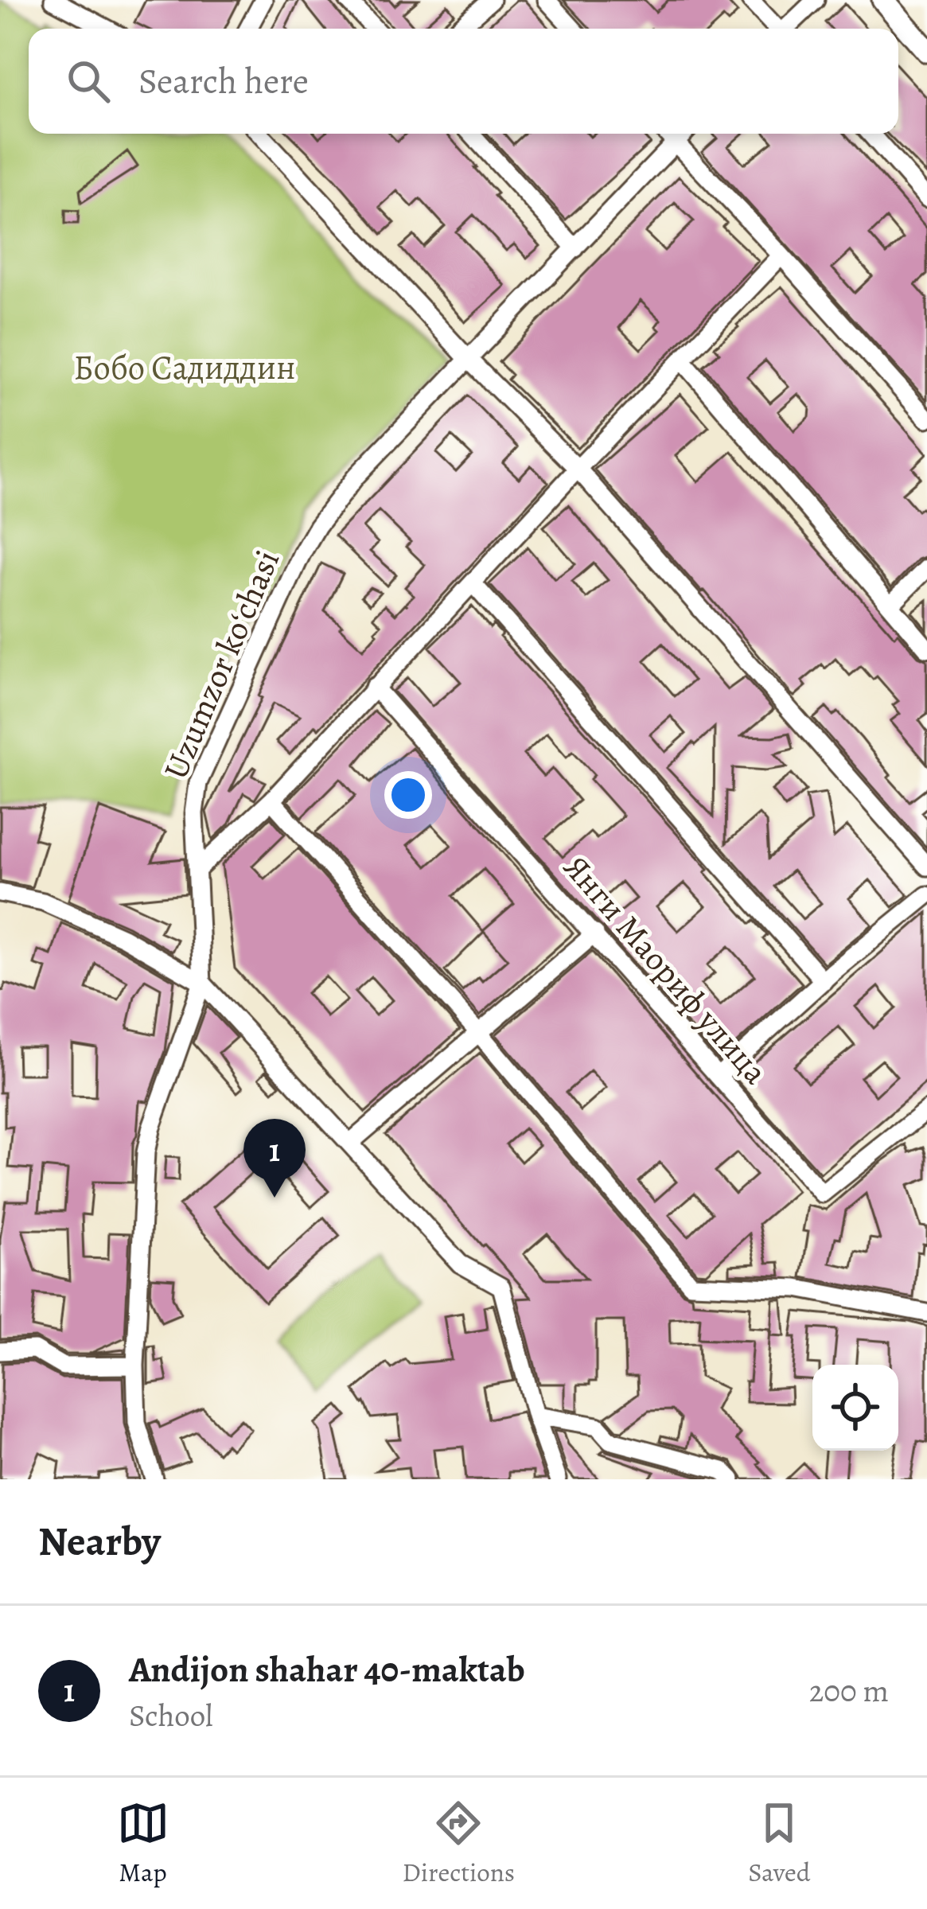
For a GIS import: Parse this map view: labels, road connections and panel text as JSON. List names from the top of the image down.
{
  "streets": {
    "street": ["Uzumzor koʻchasi", "Янги Маориф улица"]
  },
  "parks": ["Бобо Садиддин"],
  "page": {
    "search": "Search here",
    "pins": "1",
    "heading": "Nearby",
    "list": [
      {
        "mark": "1",
        "name": "Andijon shahar 40-maktab",
        "note": "School",
        "value": "200 m"
      }
    ],
    "nav": ["Map", "Directions", "Saved"]
  }
}
